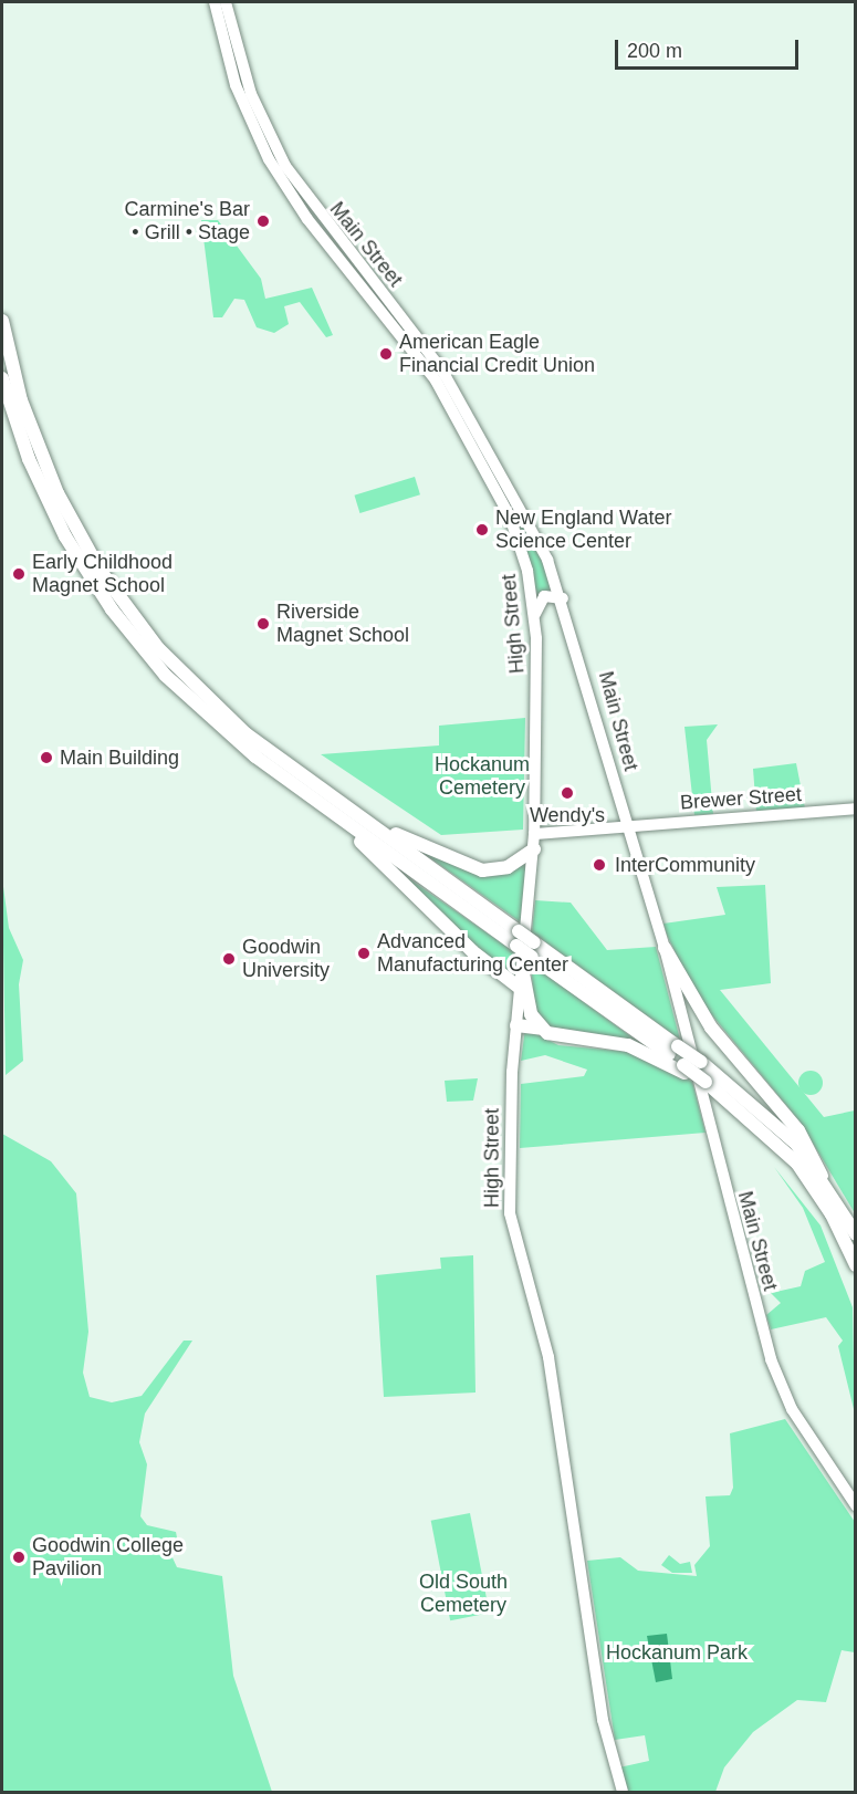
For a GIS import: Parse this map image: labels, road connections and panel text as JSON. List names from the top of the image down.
{
  "streets": {
    "main road": ["Main Street", "High Street", "Brewer Street"]
  },
  "crossings": [
    ["Main Street", "High Street"],
    ["Main Street", "Brewer Street"],
    ["High Street", "Brewer Street"]
  ],
  "parks": ["Hockanum Cemetery", "Old South Cemetery", "Hockanum Park"],
  "places": [
    "Carmine's Bar • Grill • Stage",
    "American Eagle Financial Credit Union",
    "New England Water Science Center",
    "Early Childhood Magnet School",
    "Riverside Magnet School",
    "Main Building",
    "Wendy's",
    "InterCommunity",
    "Advanced Manufacturing Center",
    "Goodwin University",
    "Goodwin College Pavilion"
  ],
  "scale_bar": "200 m"
}
